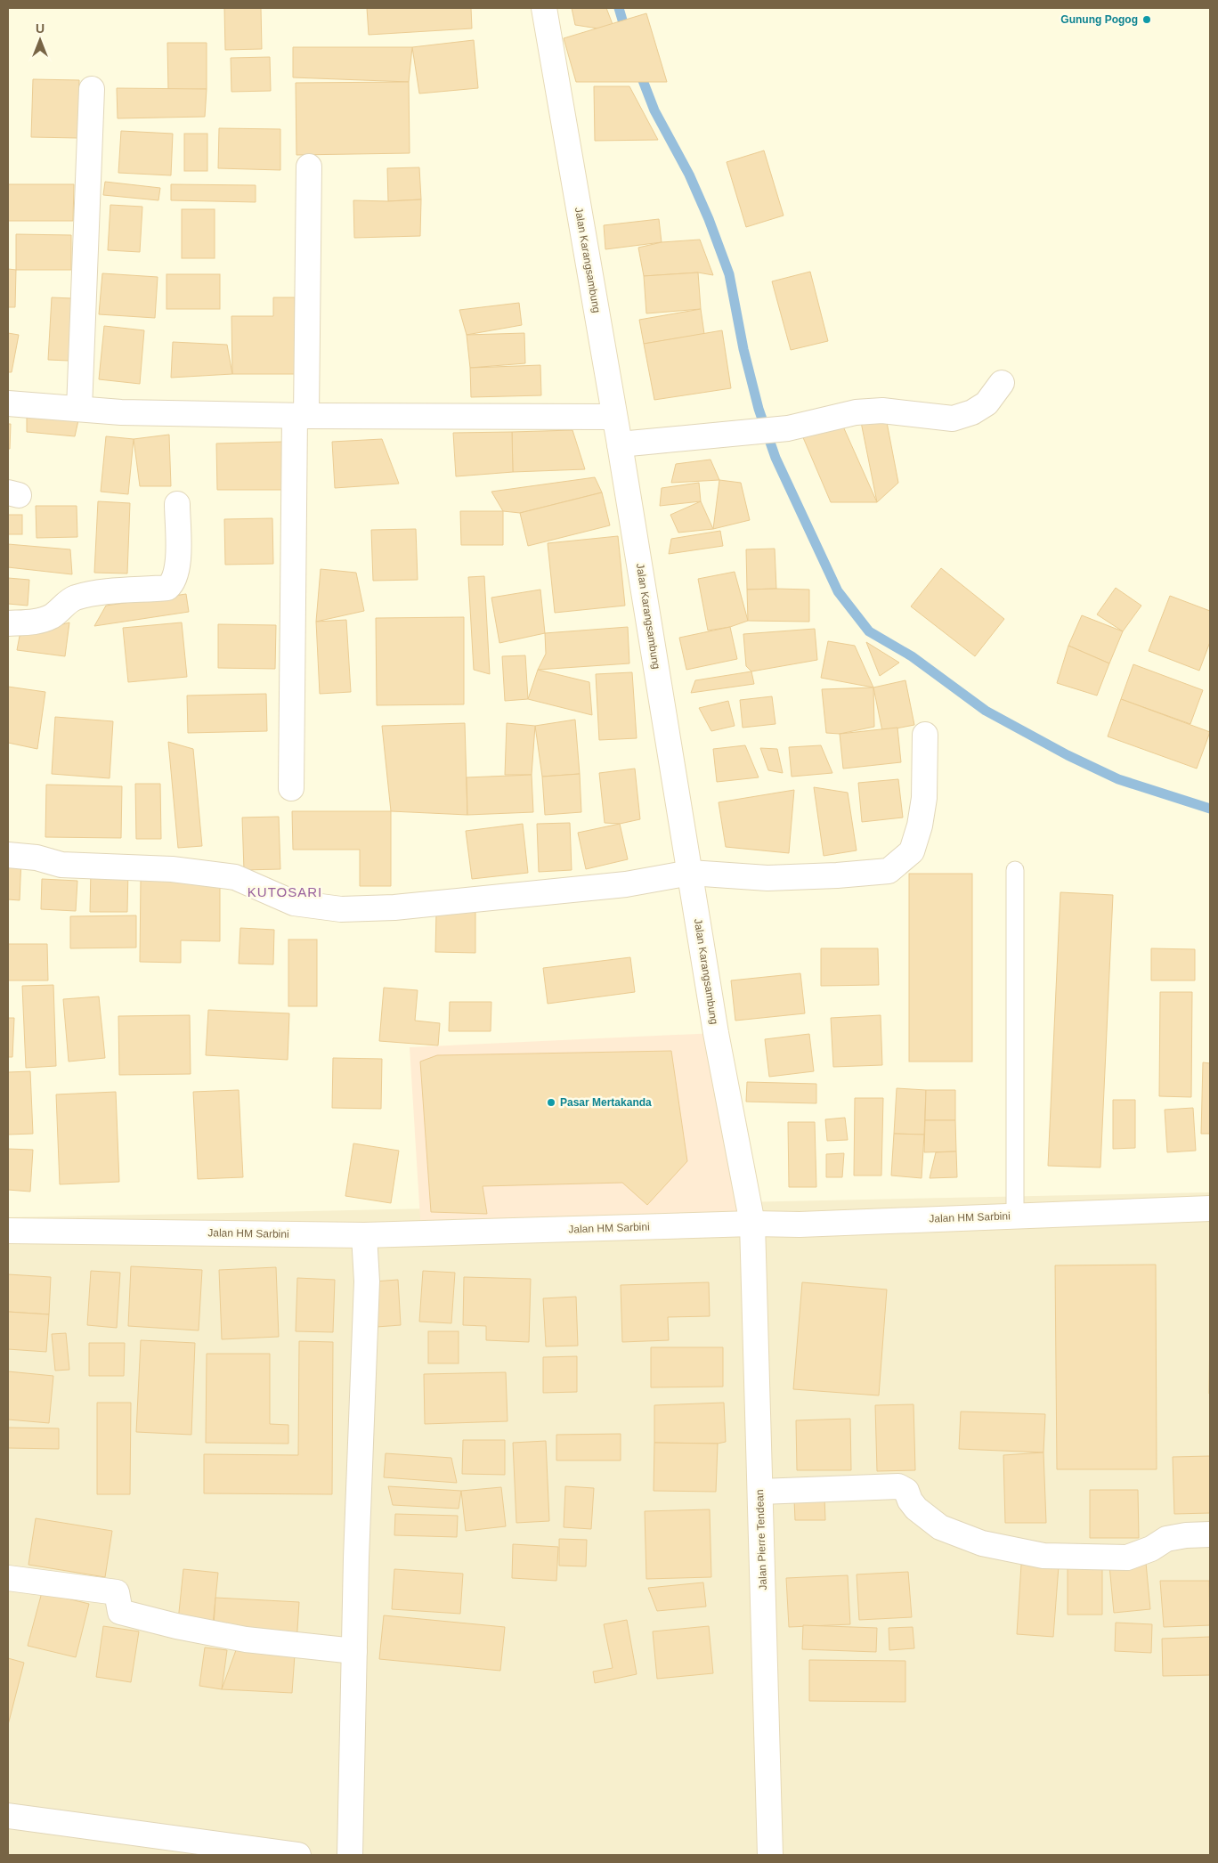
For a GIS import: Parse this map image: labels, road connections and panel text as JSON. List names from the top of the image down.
{
  "streets": {
    "street": ["Jalan Karangsambung", "Jalan HM Sarbini", "Jalan Pierre Tendean"]
  },
  "crossings": [
    ["Jalan Karangsambung", "Jalan HM Sarbini"],
    ["Jalan Karangsambung", "Jalan Pierre Tendean"],
    ["Jalan HM Sarbini", "Jalan Pierre Tendean"]
  ],
  "districts": ["KUTOSARI"],
  "places": ["Gunung Pogog", "Pasar Mertakanda"],
  "north": "top"
}
